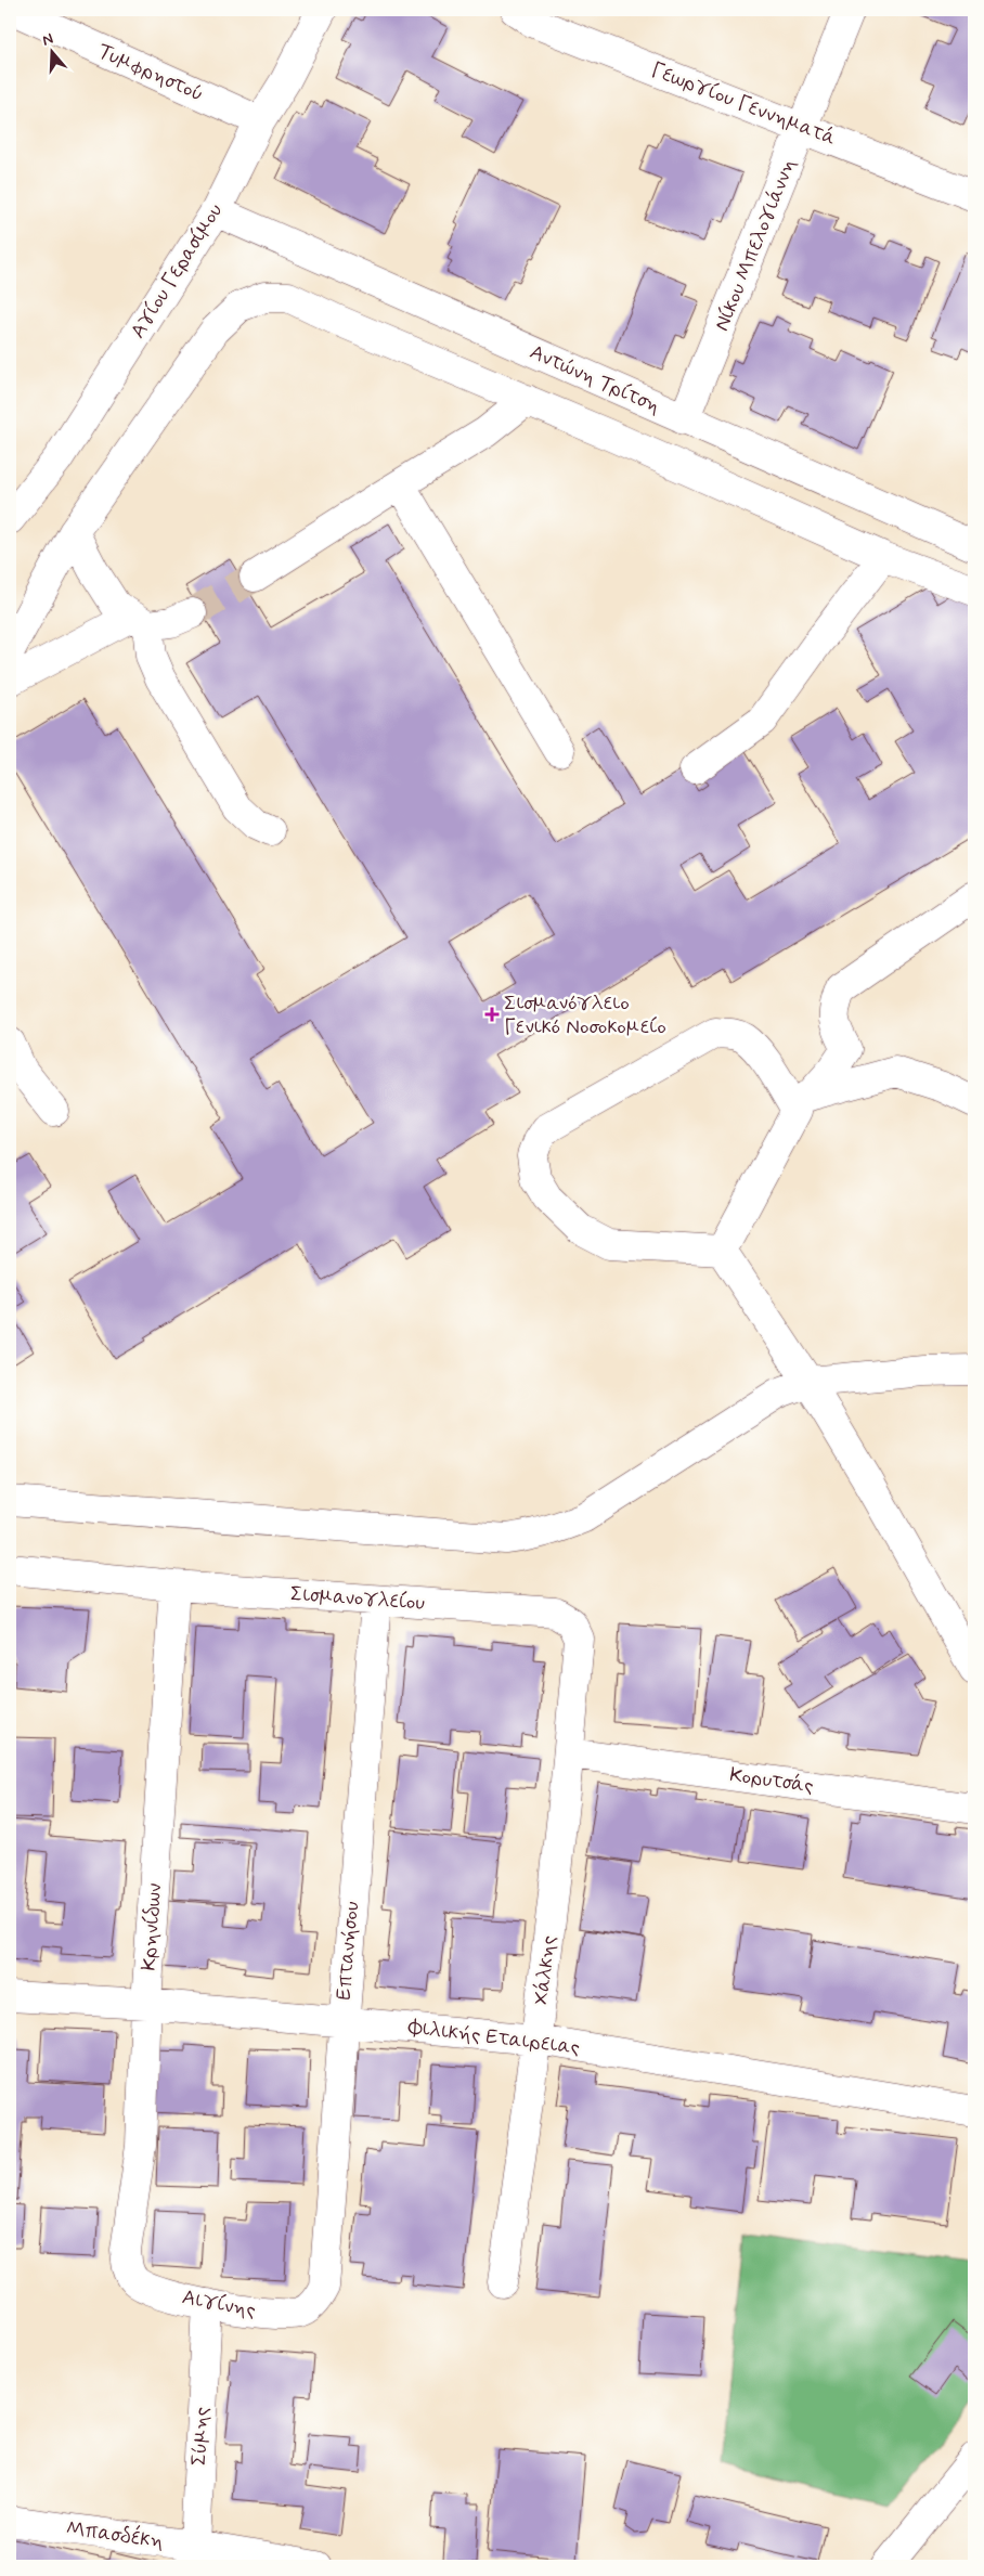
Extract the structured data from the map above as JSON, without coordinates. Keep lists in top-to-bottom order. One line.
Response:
{"streets":{"street":["Τυμφρηστού","Γεωργίου Γεννηματά","Νίκου Μπελογιάννη","Αγίου Γερασίμου","Αντώνη Τρίτση","Σισμανογλείου","Κορυτσάς","Κρηνίδων","Επτανήσου","Χάλκης","Φιλικής Εταιρειας","Αιγίνης","Σύμης","Μπασδέκη"]},"crossings":[["Τυμφρηστού","Αγίου Γερασίμου"],["Γεωργίου Γεννηματά","Νίκου Μπελογιάννη"],["Νίκου Μπελογιάννη","Αντώνη Τρίτση"],["Αγίου Γερασίμου","Αντώνη Τρίτση"],["Σισμανογλείου","Κορυτσάς"],["Σισμανογλείου","Κρηνίδων"],["Σισμανογλείου","Επτανήσου"],["Σισμανογλείου","Χάλκης"],["Κορυτσάς","Χάλκης"],["Κρηνίδων","Φιλικής Εταιρειας"],["Κρηνίδων","Αιγίνης"],["Επτανήσου","Φιλικής Εταιρειας"],["Επτανήσου","Αιγίνης"],["Χάλκης","Φιλικής Εταιρειας"],["Αιγίνης","Σύμης"],["Σύμης","Μπασδέκη"]],"places":{"health":["Σισμανόγλειο Γενικό Νοσοκομείο"]},"north":"top"}
